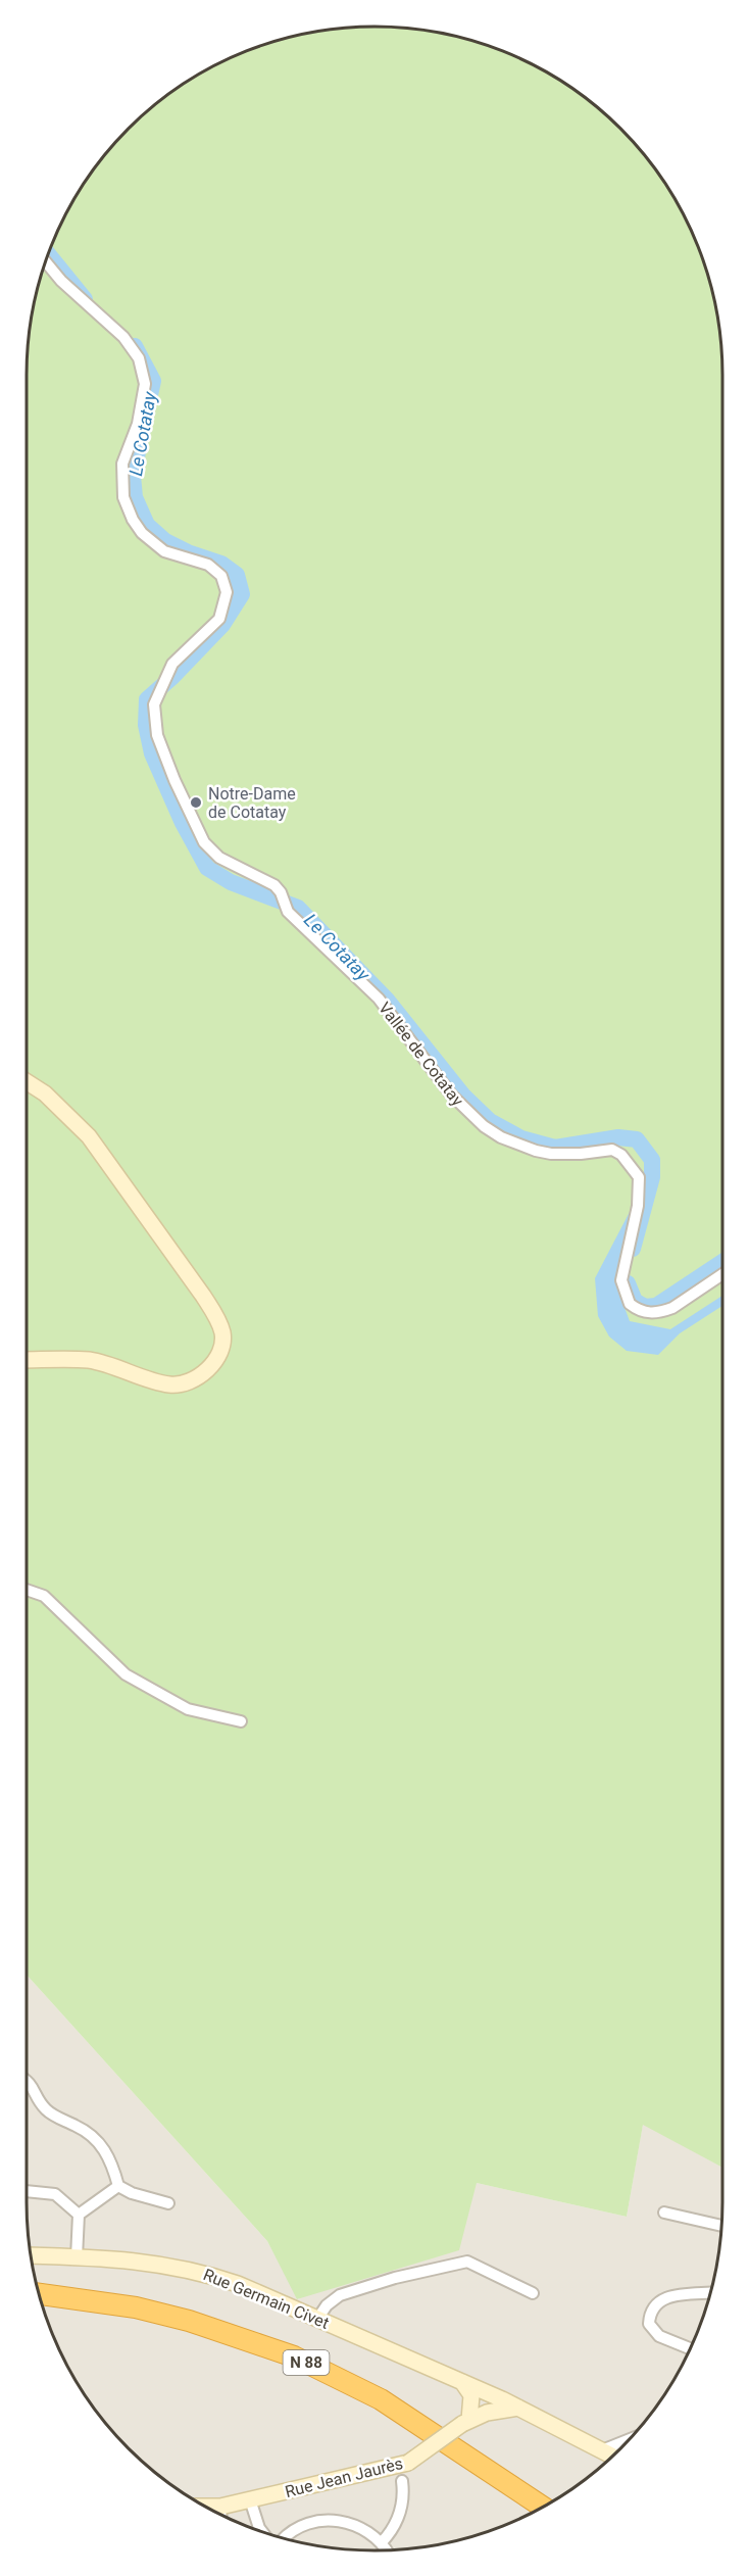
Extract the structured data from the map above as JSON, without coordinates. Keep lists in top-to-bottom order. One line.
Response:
{"streets":{"highway":["N 88"],"street":["Vallée de Cotatay","Rue Germain Civet","Rue Jean Jaurès"]},"crossings":[["Rue Germain Civet","Rue Jean Jaurès"]],"water":["Le Cotatay"],"places":["Notre-Dame de Cotatay"]}
